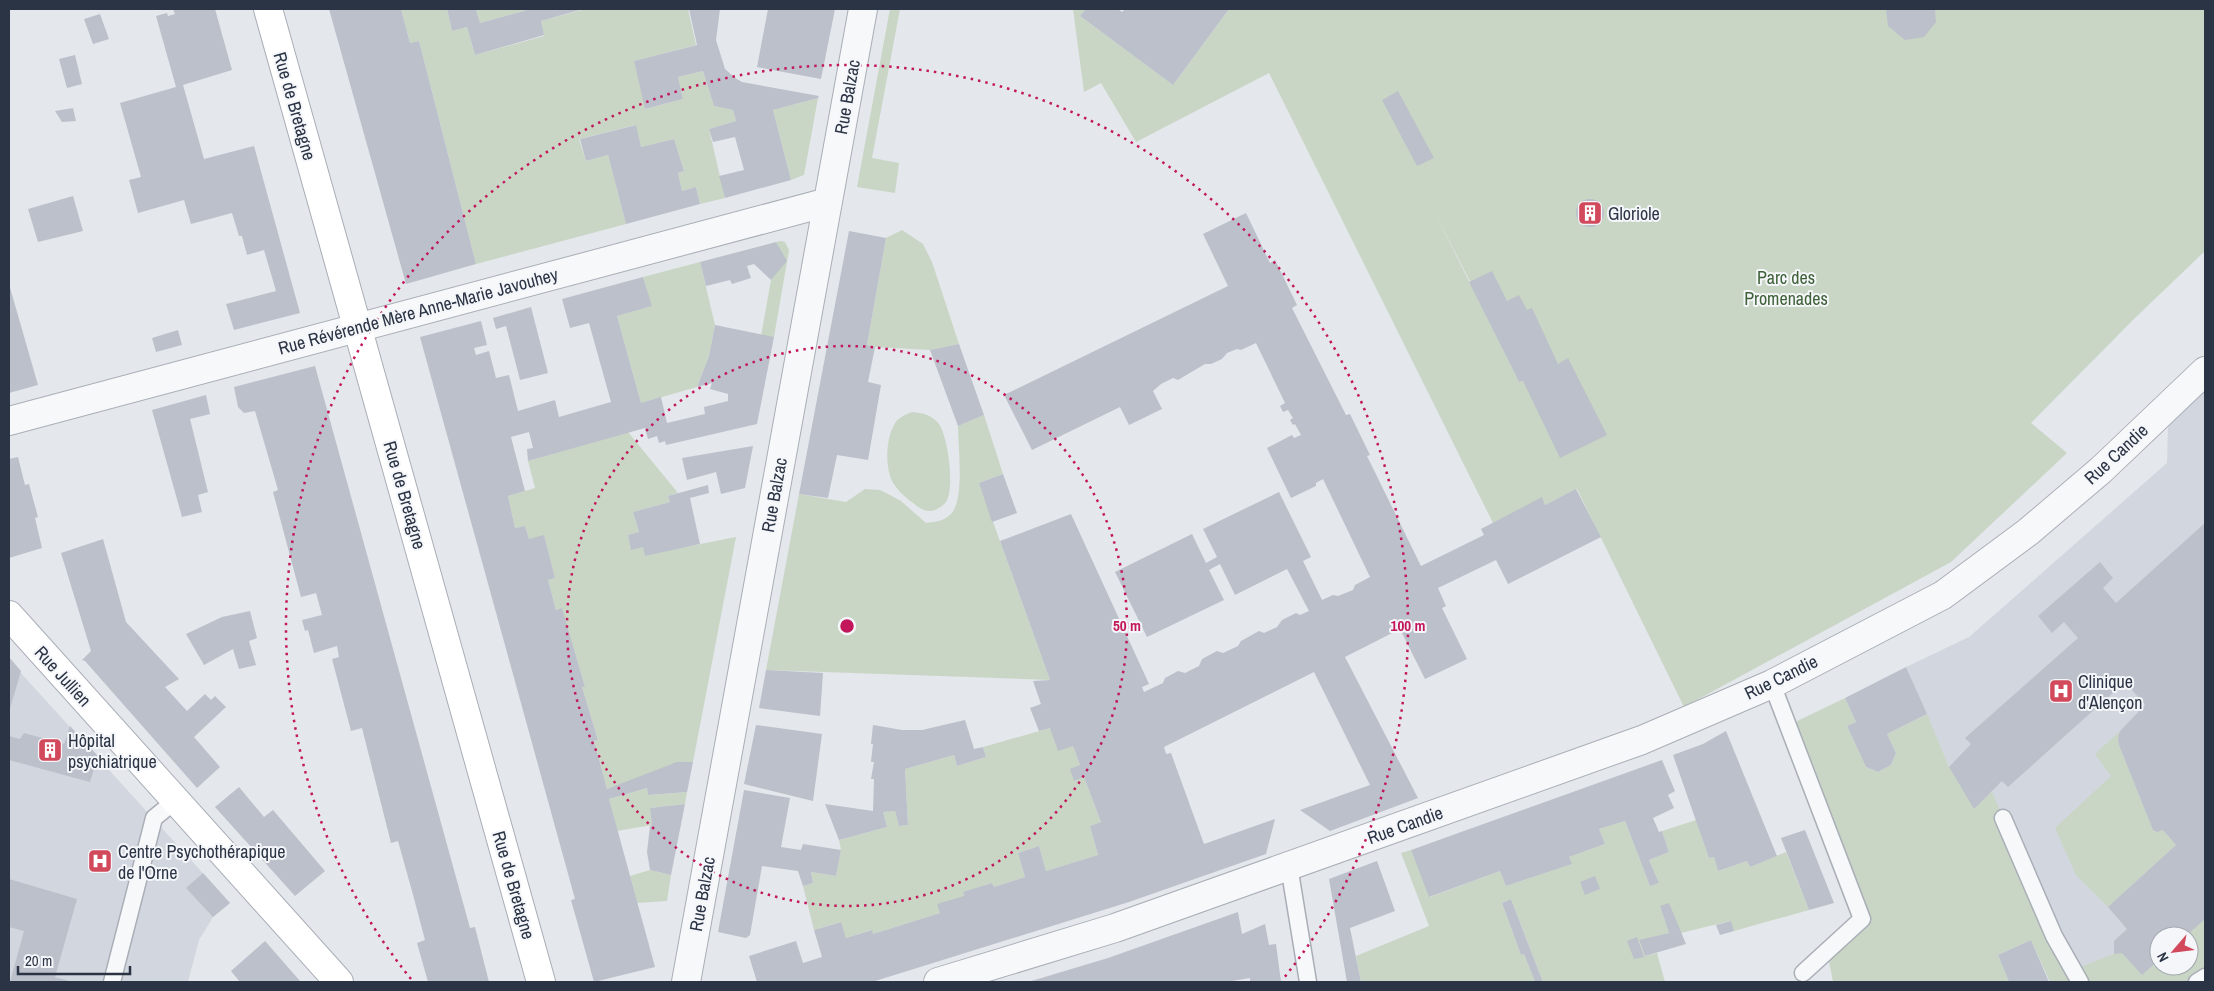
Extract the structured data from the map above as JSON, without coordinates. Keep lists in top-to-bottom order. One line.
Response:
{"streets":{"street":["Rue Balzac","Rue de Bretagne","Rue Révérende Mère Anne-Marie Javouhey","Rue Candie","Rue Jullien"]},"crossings":[["Rue Balzac","Rue Révérende Mère Anne-Marie Javouhey"],["Rue de Bretagne","Rue Révérende Mère Anne-Marie Javouhey"]],"parks":["Parc des Promenades"],"places":{"building":["Gloriole","Hôpital psychiatrique"],"hospital":["Clinique d'Alençon","Centre Psychothérapique de l'Orne"]},"scale_bar":"20 m","north":"bottom left","rings":["50 m","100 m"]}
